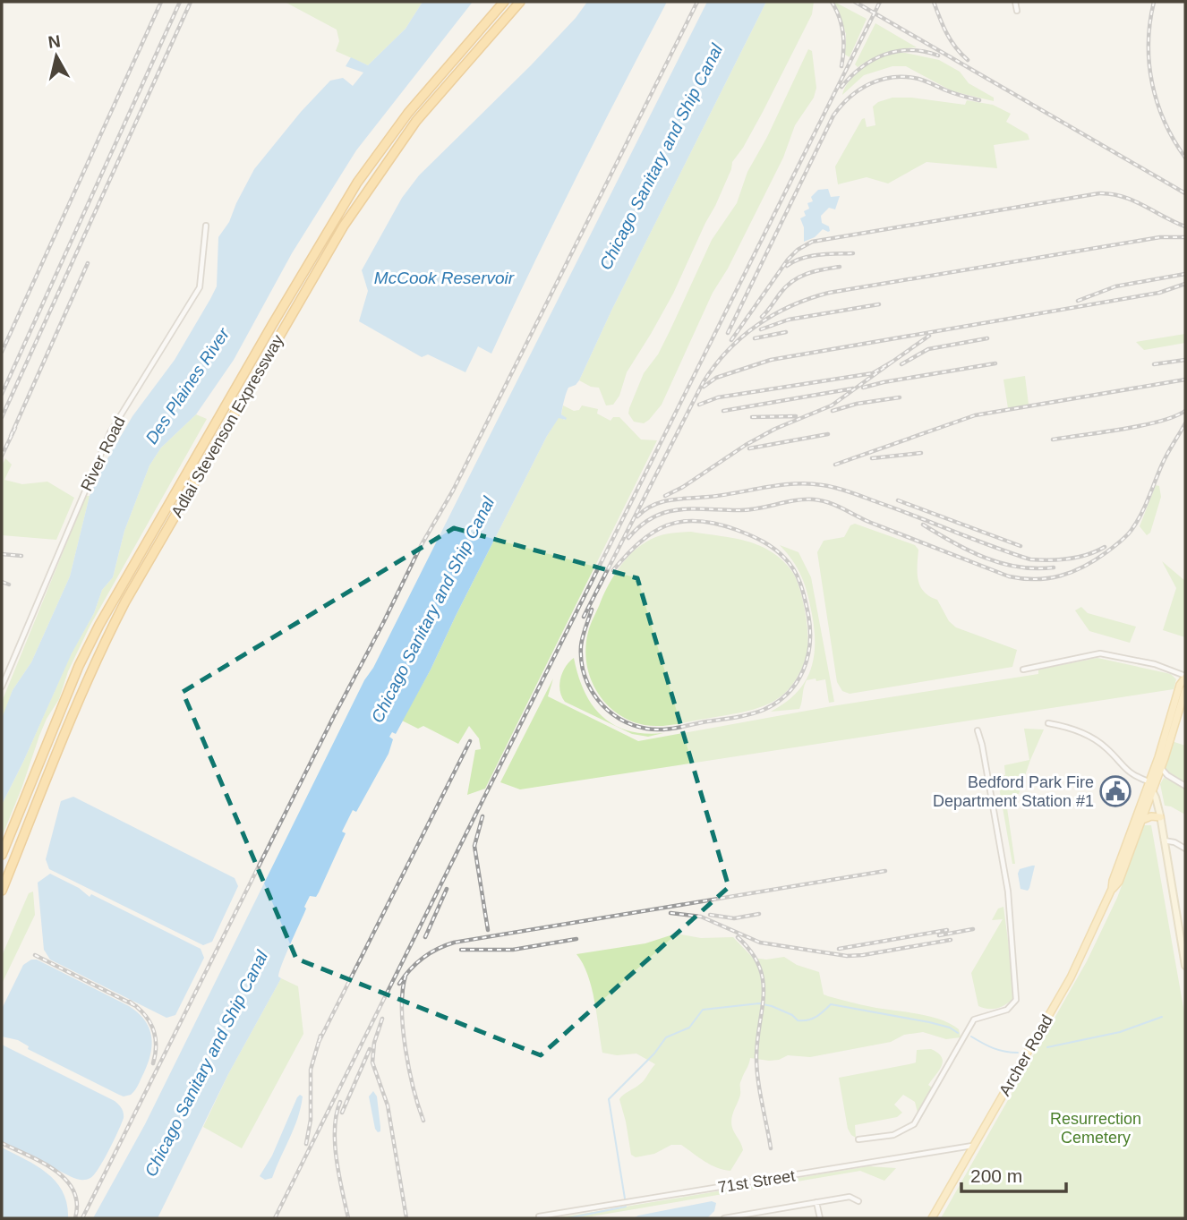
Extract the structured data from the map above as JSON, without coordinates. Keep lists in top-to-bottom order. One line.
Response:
{"streets":{"highway":["Adlai Stevenson Expressway"],"main road":["Archer Road"],"street":["River Road","71st Street"]},"crossings":[["Archer Road","71st Street"]],"water":["Chicago Sanitary and Ship Canal","McCook Reservoir","Des Plaines River"],"parks":["Resurrection Cemetery"],"places":{"public building":["Bedford Park Fire Department Station #1"]},"scale_bar":"200 m","north":"top"}
